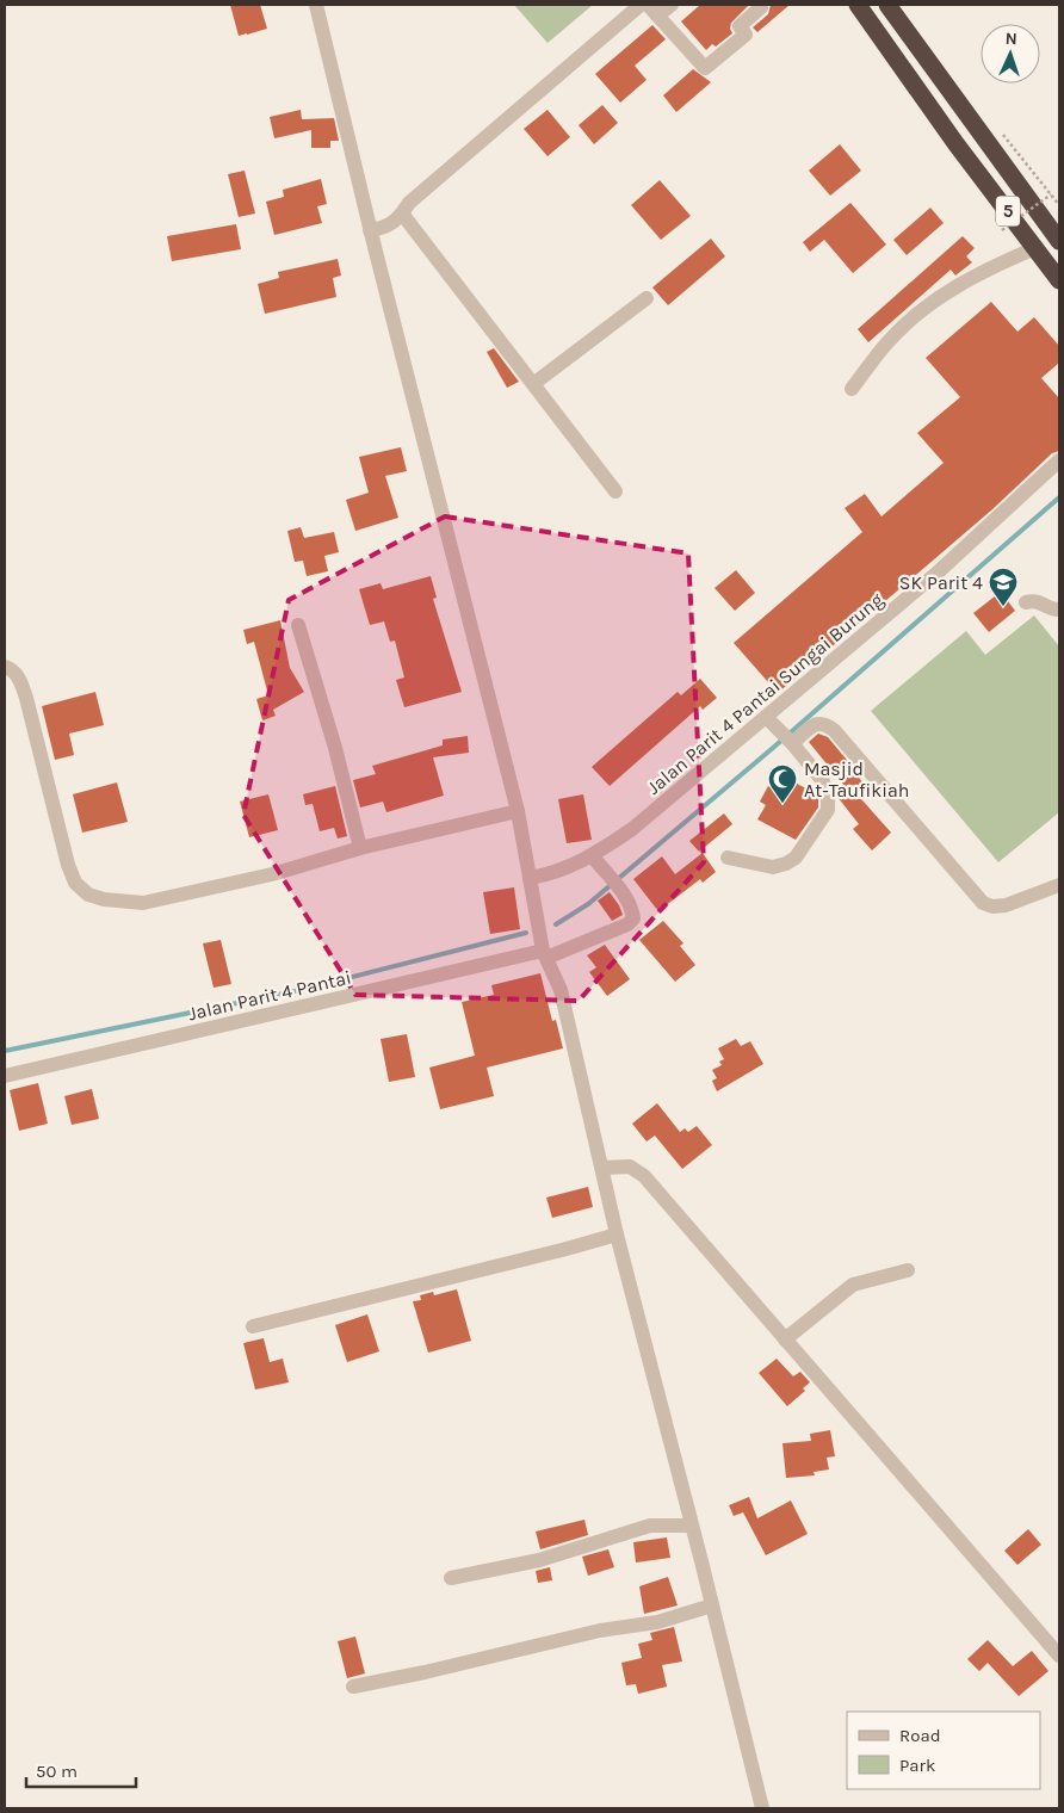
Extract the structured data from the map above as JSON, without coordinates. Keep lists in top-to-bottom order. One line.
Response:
{"streets":{"highway":["5"],"street":["Jalan Parit 4 Pantai Sungai Burung","Jalan Parit 4 Pantai"]},"crossings":[["Jalan Parit 4 Pantai Sungai Burung","Jalan Parit 4 Pantai"]],"places":{"school or university":["SK Parit 4"],"mosque":["Masjid At-Taufikiah"]},"legend":["Road","Park"],"scale_bar":"50 m","north":"top"}
